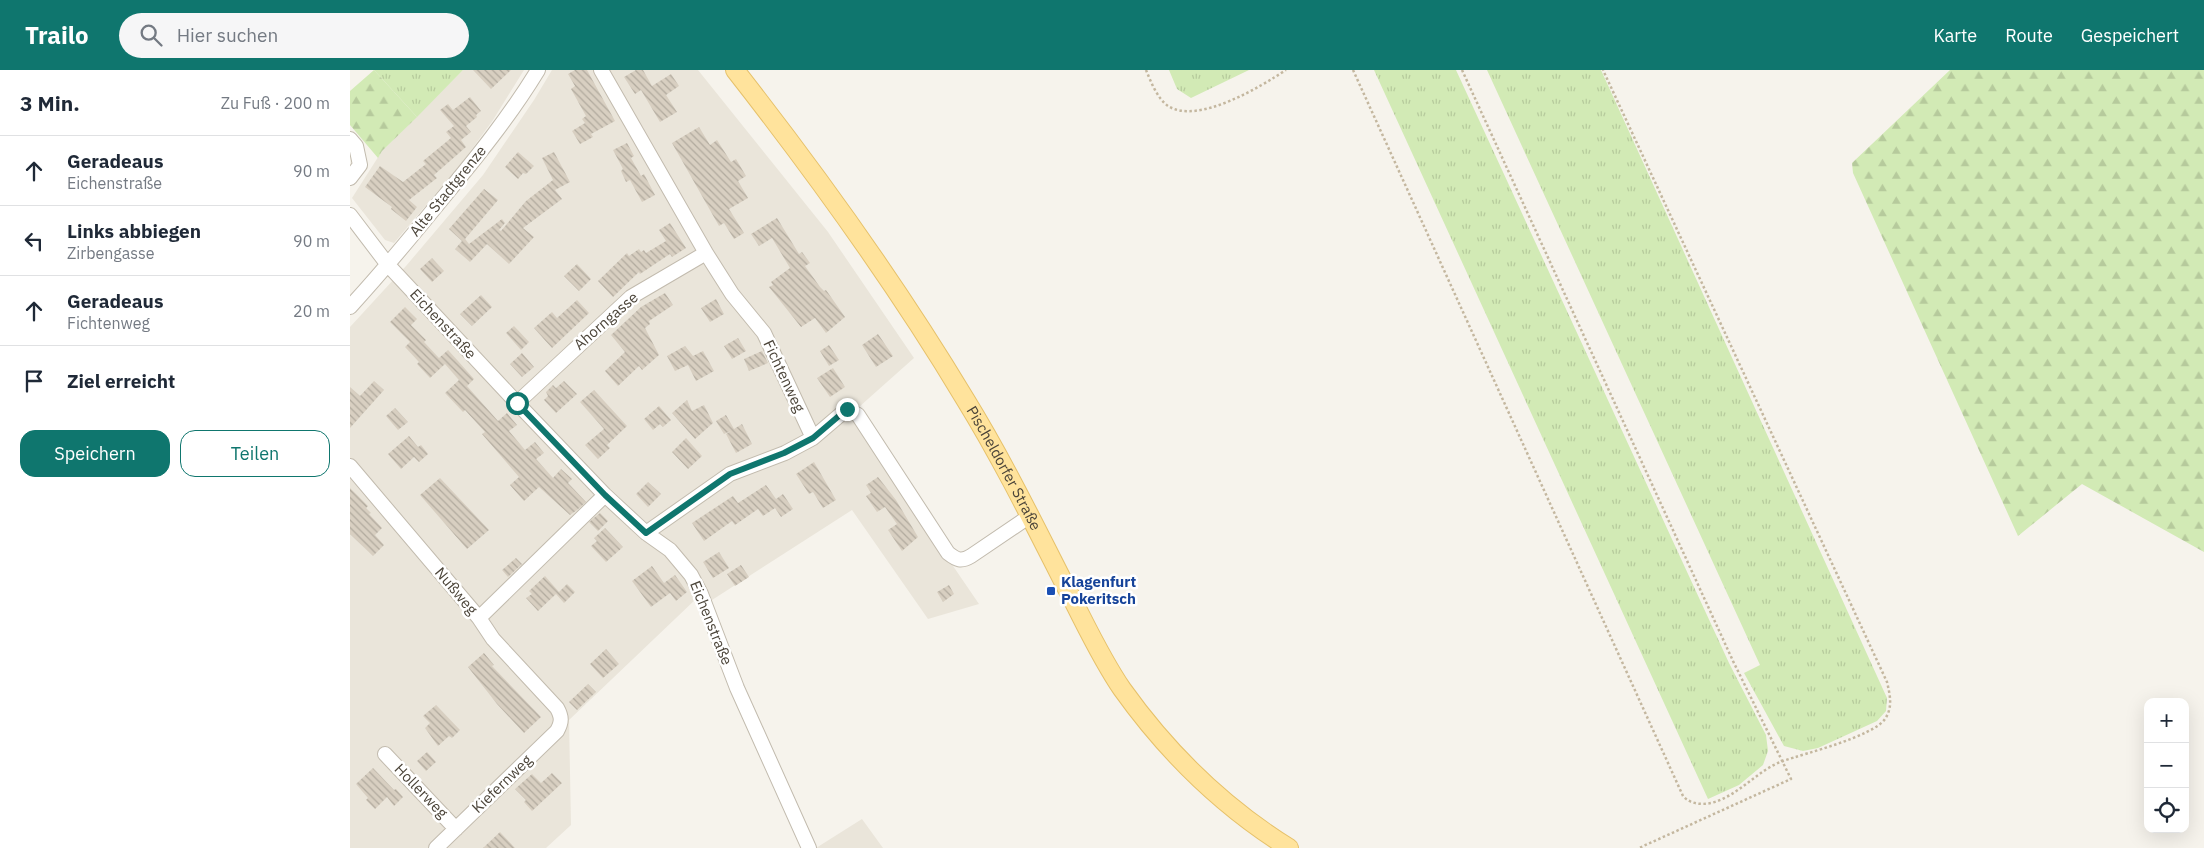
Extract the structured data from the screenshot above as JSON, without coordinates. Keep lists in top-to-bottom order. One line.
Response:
{"streets":{"main road":["Pischeldorfer Straße"],"street":["Alte Stadtgrenze","Ahorngasse","Eichenstraße","Fichtenweg","Nußweg","Kiefernweg","Hollerweg"]},"crossings":[["Alte Stadtgrenze","Eichenstraße"],["Ahorngasse","Eichenstraße"],["Ahorngasse","Fichtenweg"],["Nußweg","Kiefernweg"],["Kiefernweg","Hollerweg"]],"places":{"transit":["Klagenfurt Pokeritsch"]},"page":{"header":"Trailo","search":"Hier suchen","nav":["Karte","Route","Gespeichert"],"heading":["3 Min.","Zu Fuß · 200 m"],"list":[["Geradeaus","Eichenstraße","90 m"],["Links abbiegen","Zirbengasse","90 m"],["Geradeaus","Fichtenweg","20 m"],"Ziel erreicht"],"buttons":["Speichern","Teilen"],"map_buttons":["+","−"]}}
